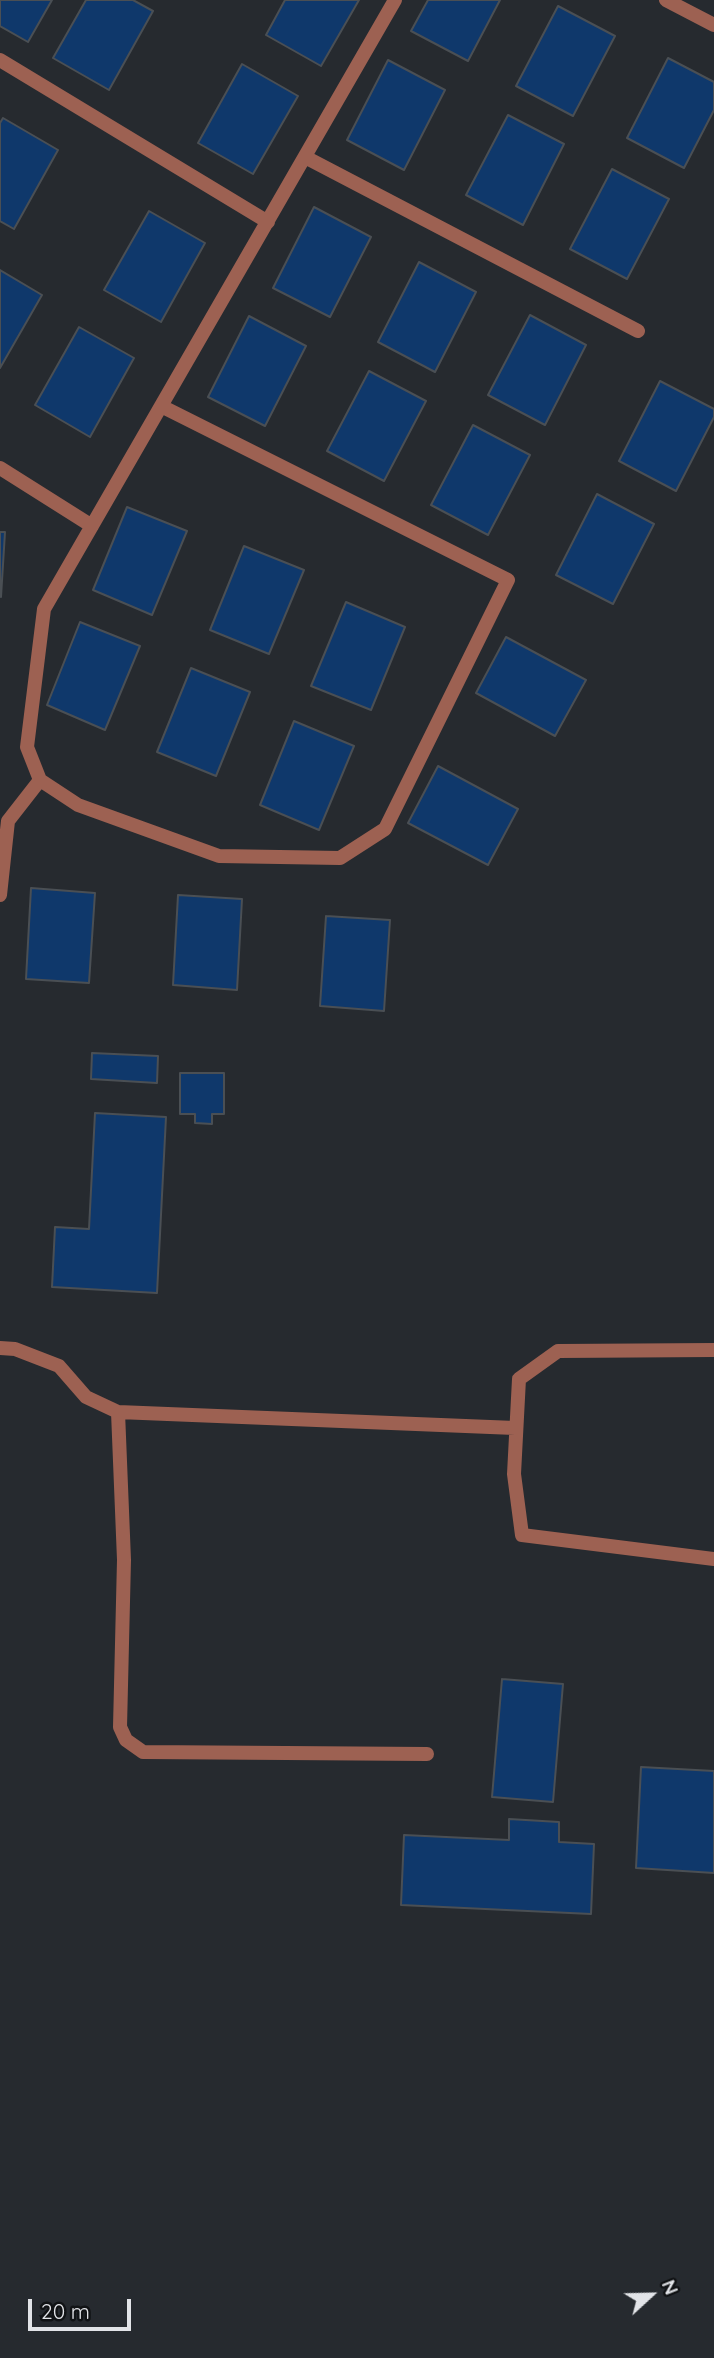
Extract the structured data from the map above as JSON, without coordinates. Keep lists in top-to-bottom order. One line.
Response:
{"scale_bar":"20 m","north":"right"}
